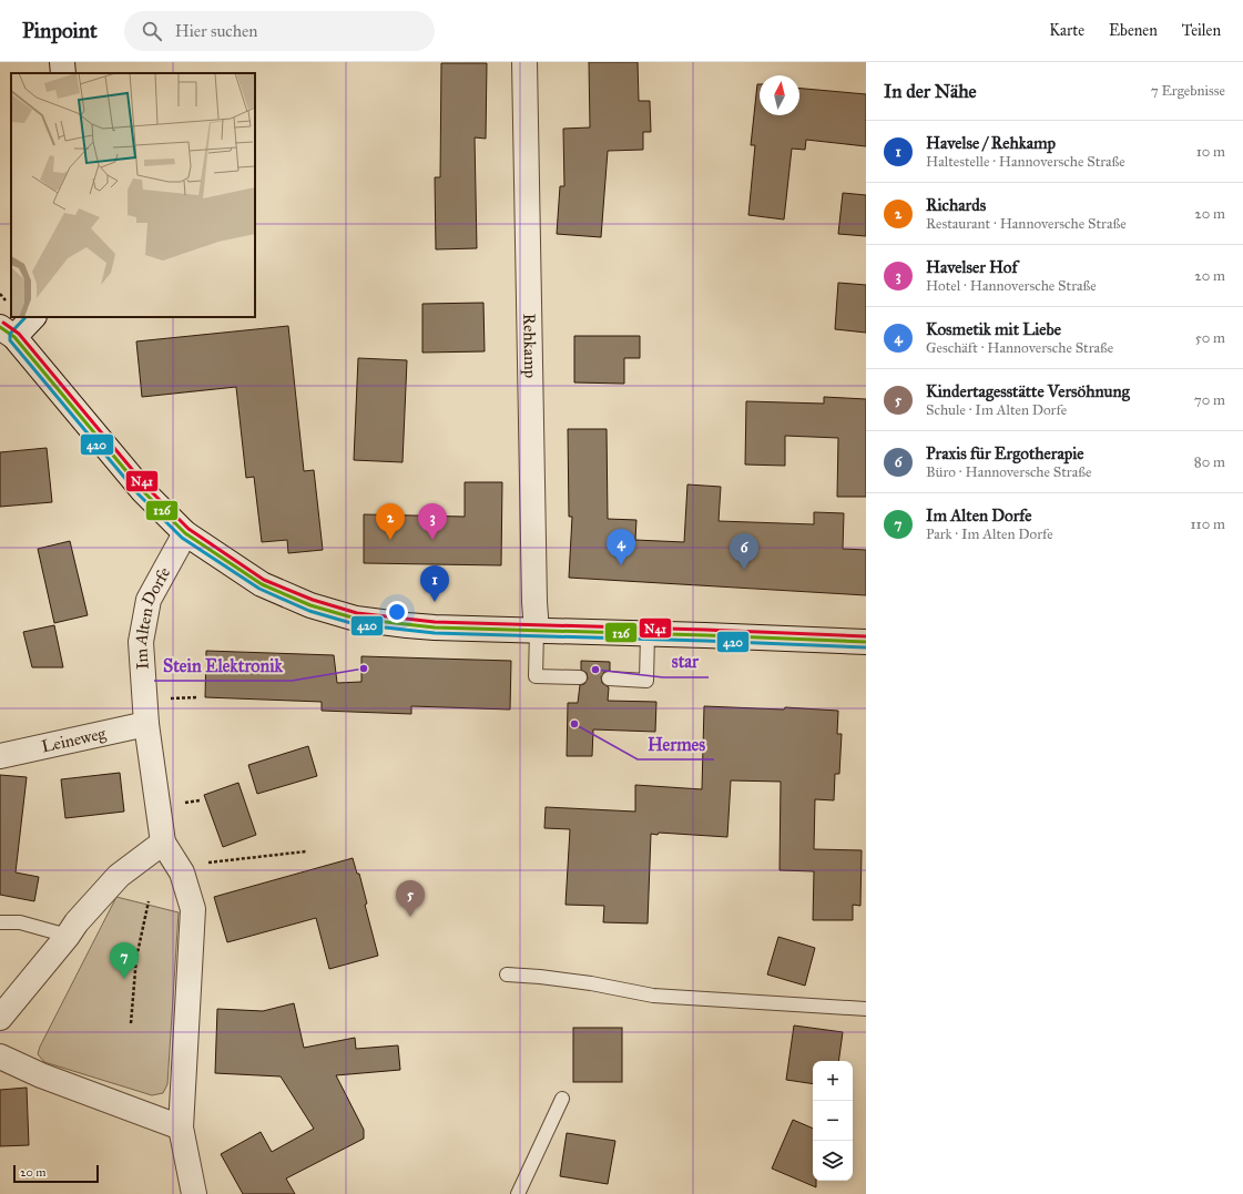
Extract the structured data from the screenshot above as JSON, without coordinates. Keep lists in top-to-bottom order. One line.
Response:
{"streets":{"street":["Rehkamp","Im Alten Dorfe","Leineweg"]},"crossings":[["Im Alten Dorfe","Leineweg"]],"places":["Stein Elektronik","star","Hermes"],"lines":["transit line 420","transit line N41","transit line 126"],"scale_bar":"20 m","north":"top","page":{"header":"Pinpoint","search":"Hier suchen","nav":["Karte","Ebenen","Teilen"],"heading":["In der Nähe","7 Ergebnisse"],"list":[{"mark":"1","name":"Havelse / Rehkamp","note":"Haltestelle · Hannoversche Straße","value":"10 m"},{"mark":"2","name":"Richards","note":"Restaurant · Hannoversche Straße","value":"20 m"},{"mark":"3","name":"Havelser Hof","note":"Hotel · Hannoversche Straße","value":"20 m"},{"mark":"4","name":"Kosmetik mit Liebe","note":"Geschäft · Hannoversche Straße","value":"50 m"},{"mark":"5","name":"Kindertagesstätte Versöhnung","note":"Schule · Im Alten Dorfe","value":"70 m"},{"mark":"6","name":"Praxis für Ergotherapie","note":"Büro · Hannoversche Straße","value":"80 m"},{"mark":"7","name":"Im Alten Dorfe","note":"Park · Im Alten Dorfe","value":"110 m"}],"pins":["2","3","4","6","1","5","7"],"map_buttons":["+","−"],"scale":"20 m"}}
